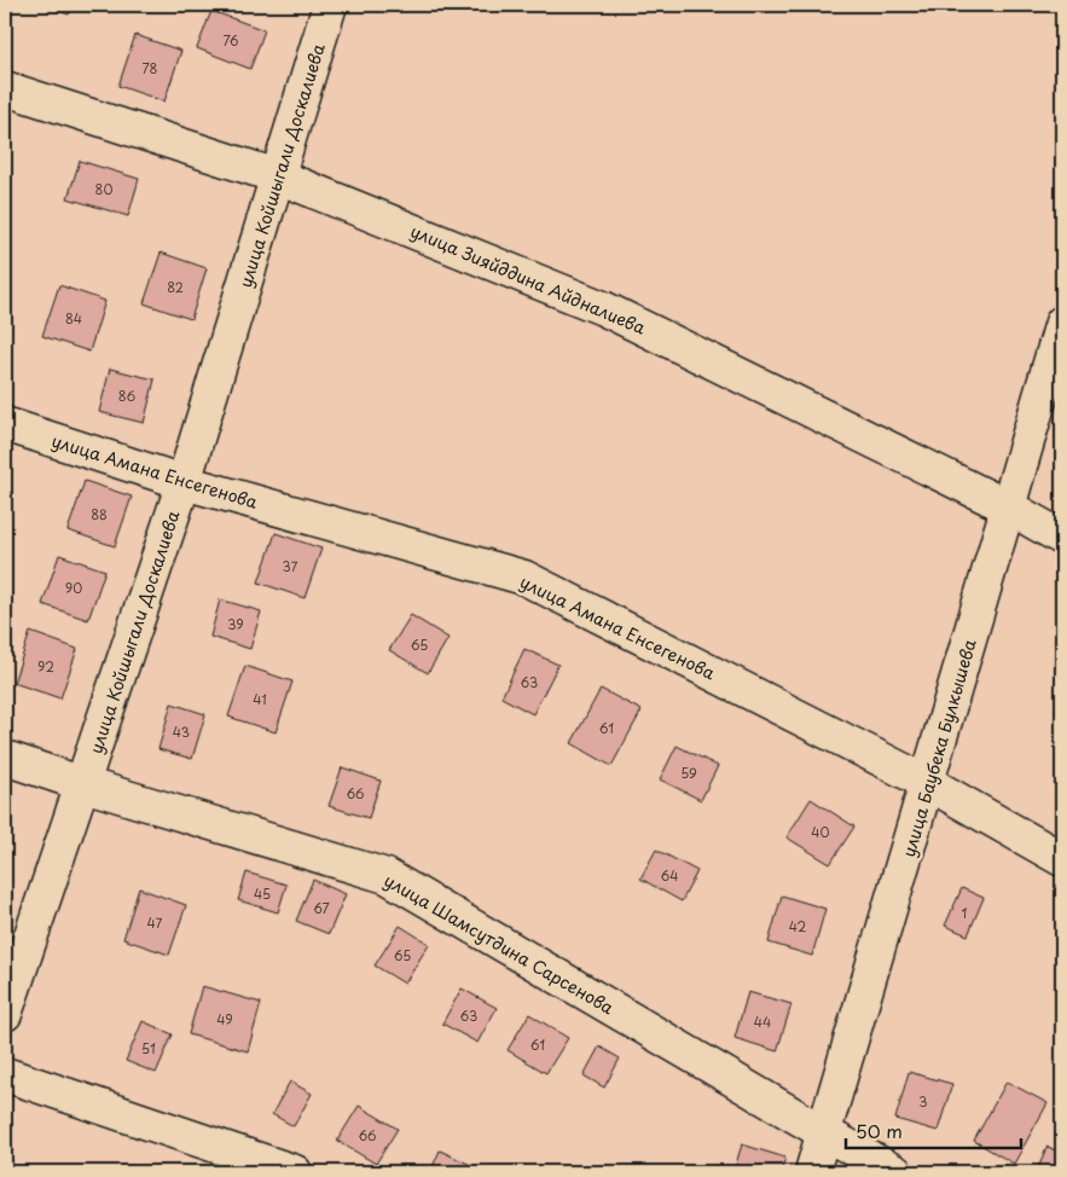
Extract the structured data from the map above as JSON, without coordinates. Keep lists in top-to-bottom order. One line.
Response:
{"streets":{"street":["улица Койшыгали Доскалиева","улица Зияйддина Айдналиева","улица Амана Енсегенова","улица Баубека Булкышева","улица Шамсутдина Сарсенова"]},"crossings":[["улица Койшыгали Доскалиева","улица Зияйддина Айдналиева"],["улица Койшыгали Доскалиева","улица Амана Енсегенова"],["улица Койшыгали Доскалиева","улица Шамсутдина Сарсенова"],["улица Зияйддина Айдналиева","улица Баубека Булкышева"],["улица Амана Енсегенова","улица Баубека Булкышева"],["улица Баубека Булкышева","улица Шамсутдина Сарсенова"]],"house_numbers":["76","78","80","82","84","86","88","37","90","39","65","92","63","41","61","43","59","66","40","64","45","67","1","47","42","65","63","49","44","61","51","3","66"],"scale_bar":"50 m"}
